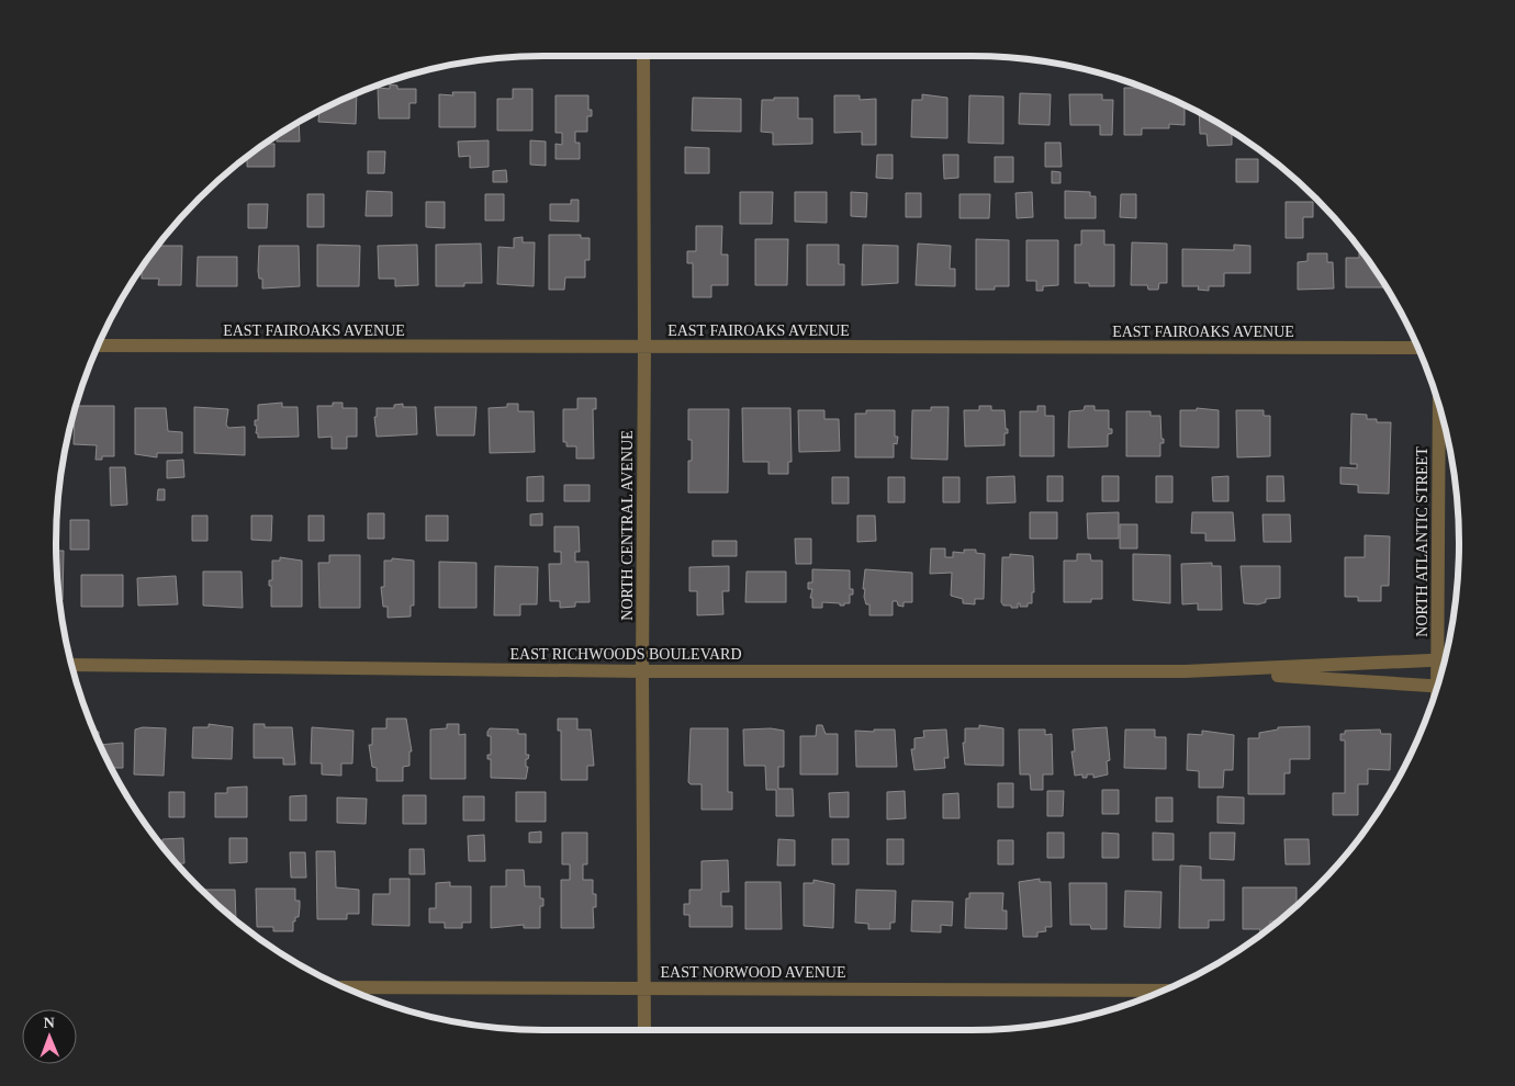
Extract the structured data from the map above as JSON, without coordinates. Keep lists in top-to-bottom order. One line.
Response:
{"streets":{"street":["EAST FAIROAKS AVENUE","NORTH CENTRAL AVENUE","NORTH ATLANTIC STREET","EAST RICHWOODS BOULEVARD","EAST NORWOOD AVENUE"]},"crossings":[["EAST FAIROAKS AVENUE","NORTH CENTRAL AVENUE"],["NORTH CENTRAL AVENUE","EAST RICHWOODS BOULEVARD"],["NORTH CENTRAL AVENUE","EAST NORWOOD AVENUE"],["NORTH ATLANTIC STREET","EAST RICHWOODS BOULEVARD"]],"north":"top"}
